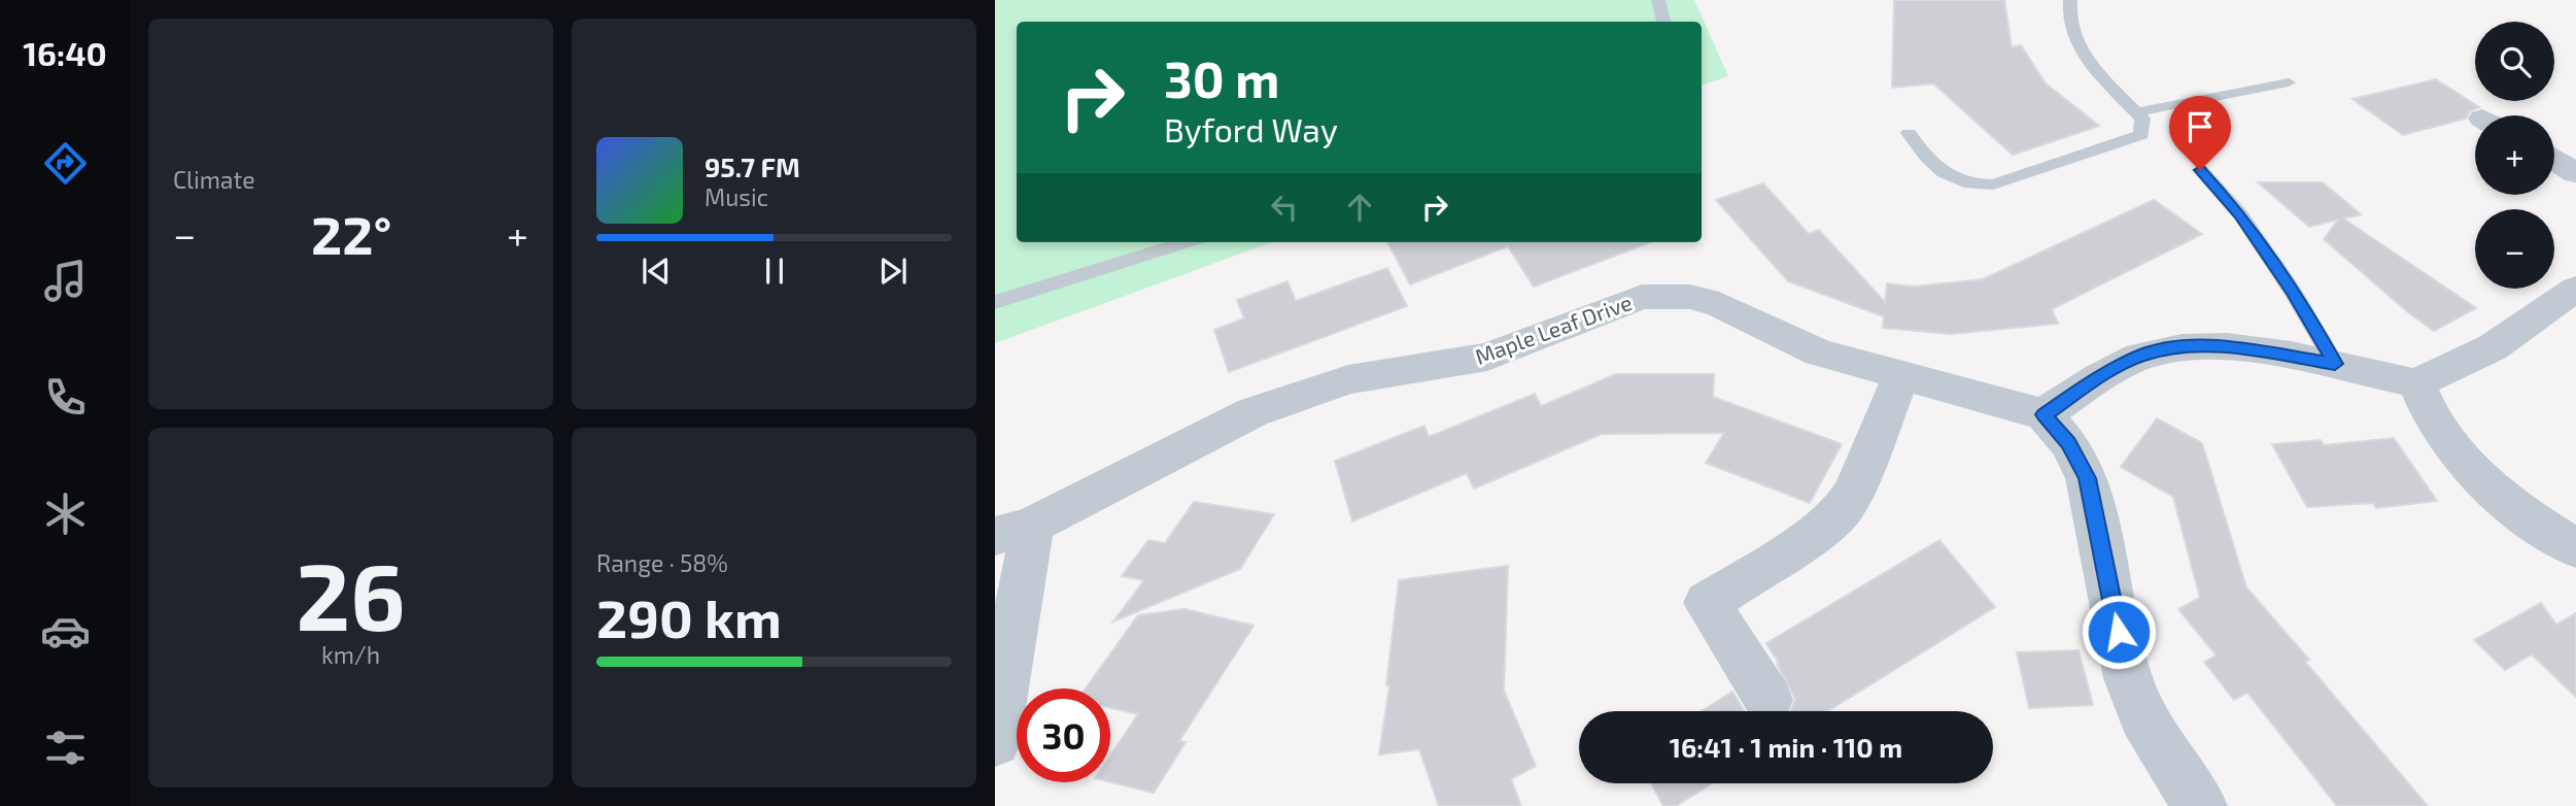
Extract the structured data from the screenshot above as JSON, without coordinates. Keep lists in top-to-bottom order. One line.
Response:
{"streets":{"street":["Maple Leaf Drive"]},"page":{"tabs":"16:40","tile":["Climate",["26","km/h"],["Range · 58%","290 km"]],"map_buttons":["+","−"],"turn":["30 m","Byford Way"],"song":["95.7 FM","Music"],"heat":["−","22°","+"],"limit":"30","trip":"16:41 · 1 min · 110 m"}}
